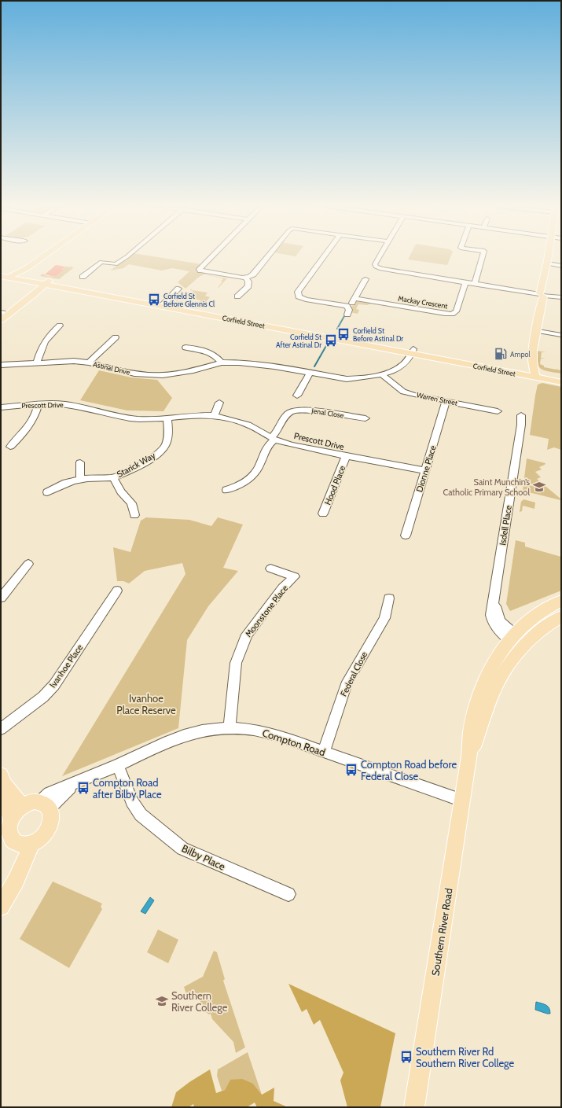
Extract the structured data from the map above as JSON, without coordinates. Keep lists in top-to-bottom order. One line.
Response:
{"streets":{"main road":["Corfield Street","Southern River Road"],"street":["Mackay Crescent","Astinal Drive","Warren Street","Prescott Drive","Jenal Close","Starick Way","Dionne Place","Hood Place","Isdell Place","Moonstone Place","Ivanhoe Place","Federal Close","Compton Road","Bilby Place"]},"crossings":[["Corfield Street","Astinal Drive"],["Astinal Drive","Warren Street"],["Warren Street","Dionne Place"],["Prescott Drive","Jenal Close"],["Prescott Drive","Starick Way"],["Prescott Drive","Dionne Place"],["Prescott Drive","Hood Place"],["Isdell Place","Southern River Road"],["Moonstone Place","Compton Road"],["Federal Close","Compton Road"],["Compton Road","Bilby Place"],["Compton Road","Southern River Road"]],"parks":["Ivanhoe Place Reserve"],"places":{"bus stop":["Corfield St Before Glennis Cl","Corfield St Before Astinal Dr","Corfield St After Astinal Dr","Compton Road before Federal Close","Compton Road after Bilby Place","Southern River Rd Southern River College"],"fuel station":["Ampol"],"school or university":["Saint Munchin’s Catholic Primary School","Southern River College"]}}
